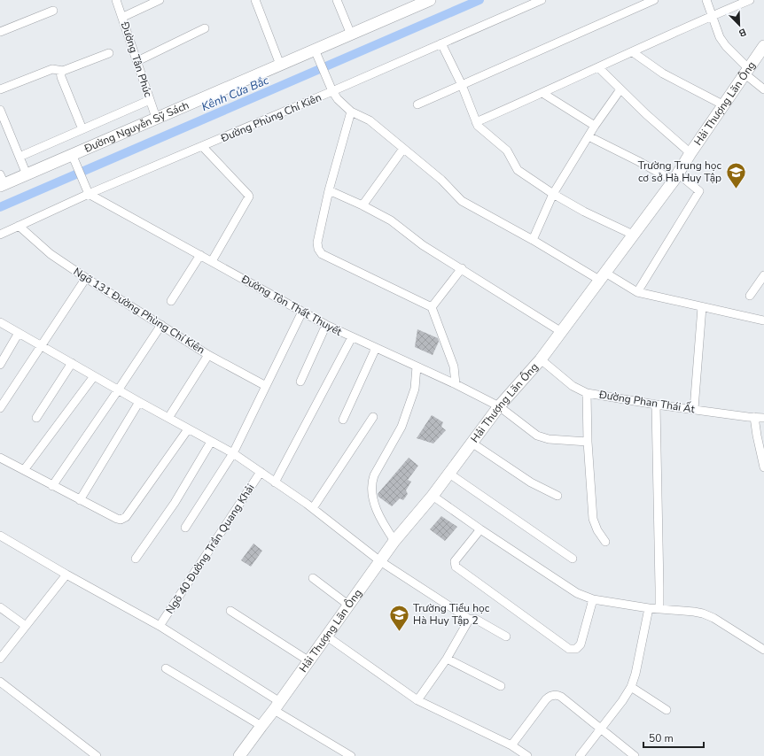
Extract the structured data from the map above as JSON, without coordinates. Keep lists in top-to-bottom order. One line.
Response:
{"streets":{"street":["Đường Tân Phúc","Hải Thượng Lãn Ông","Đường Phùng Chí Kiên","Đường Nguyễn Sỹ Sách","Đường Tôn Thất Thuyết","Ngõ 131 Đường Phùng Chí Kiên","Đường Phan Thái Ất","Ngõ 40 Đường Trần Quang Khải"]},"crossings":[["Đường Tân Phúc","Đường Nguyễn Sỹ Sách"],["Hải Thượng Lãn Ông","Đường Tôn Thất Thuyết"],["Hải Thượng Lãn Ông","Đường Phan Thái Ất"],["Đường Phùng Chí Kiên","Đường Tôn Thất Thuyết"],["Đường Phùng Chí Kiên","Ngõ 131 Đường Phùng Chí Kiên"]],"water":["Kênh Cửa Bắc"],"places":{"school or university":["Trường Trung học cơ sở Hà Huy Tập","Trường Tiểu học Hà Huy Tập 2"]},"scale_bar":"50 m","north":"bottom right"}
